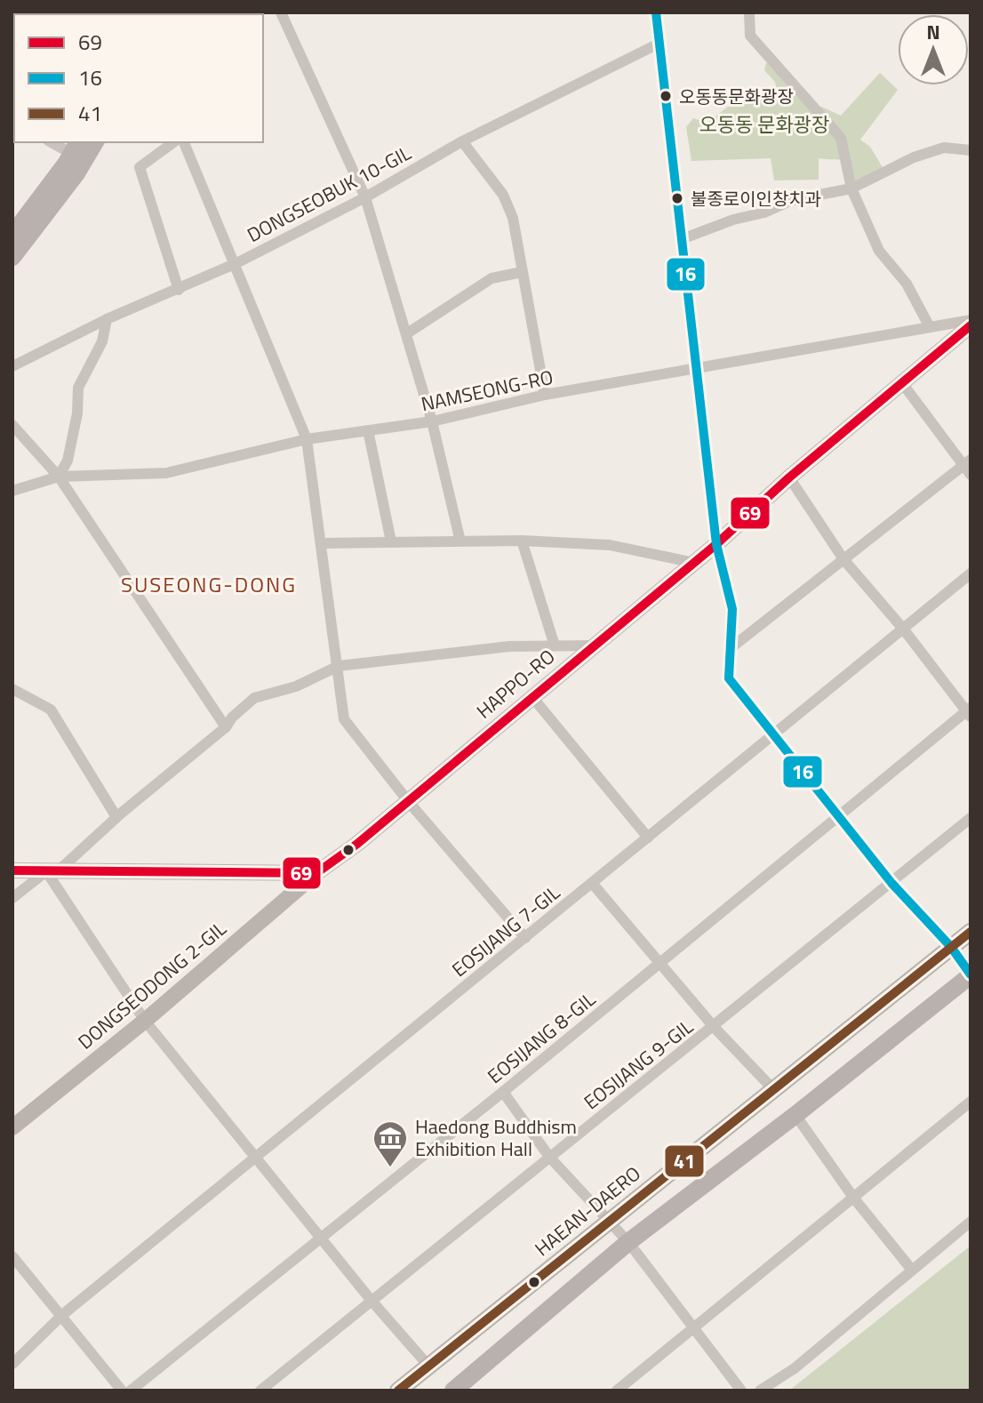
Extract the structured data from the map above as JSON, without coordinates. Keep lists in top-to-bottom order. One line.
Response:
{"streets":{"main road":["HAPPO-RO","DONGSEODONG 2-GIL","HAEAN-DAERO"],"street":["DONGSEOBUK 10-GIL","NAMSEONG-RO","EOSIJANG 7-GIL","EOSIJANG 8-GIL","EOSIJANG 9-GIL"]},"crossings":[["HAPPO-RO","DONGSEODONG 2-GIL"]],"districts":["SUSEONG-DONG"],"parks":["오동동 문화광장"],"places":{"other":["오동동문화광장","불종로이인창치과"],"museum":["Haedong Buddhism Exhibition Hall"]},"lines":["transit line 16","transit line 69","transit line 41"],"legend":["69","16","41"],"north":"top"}
